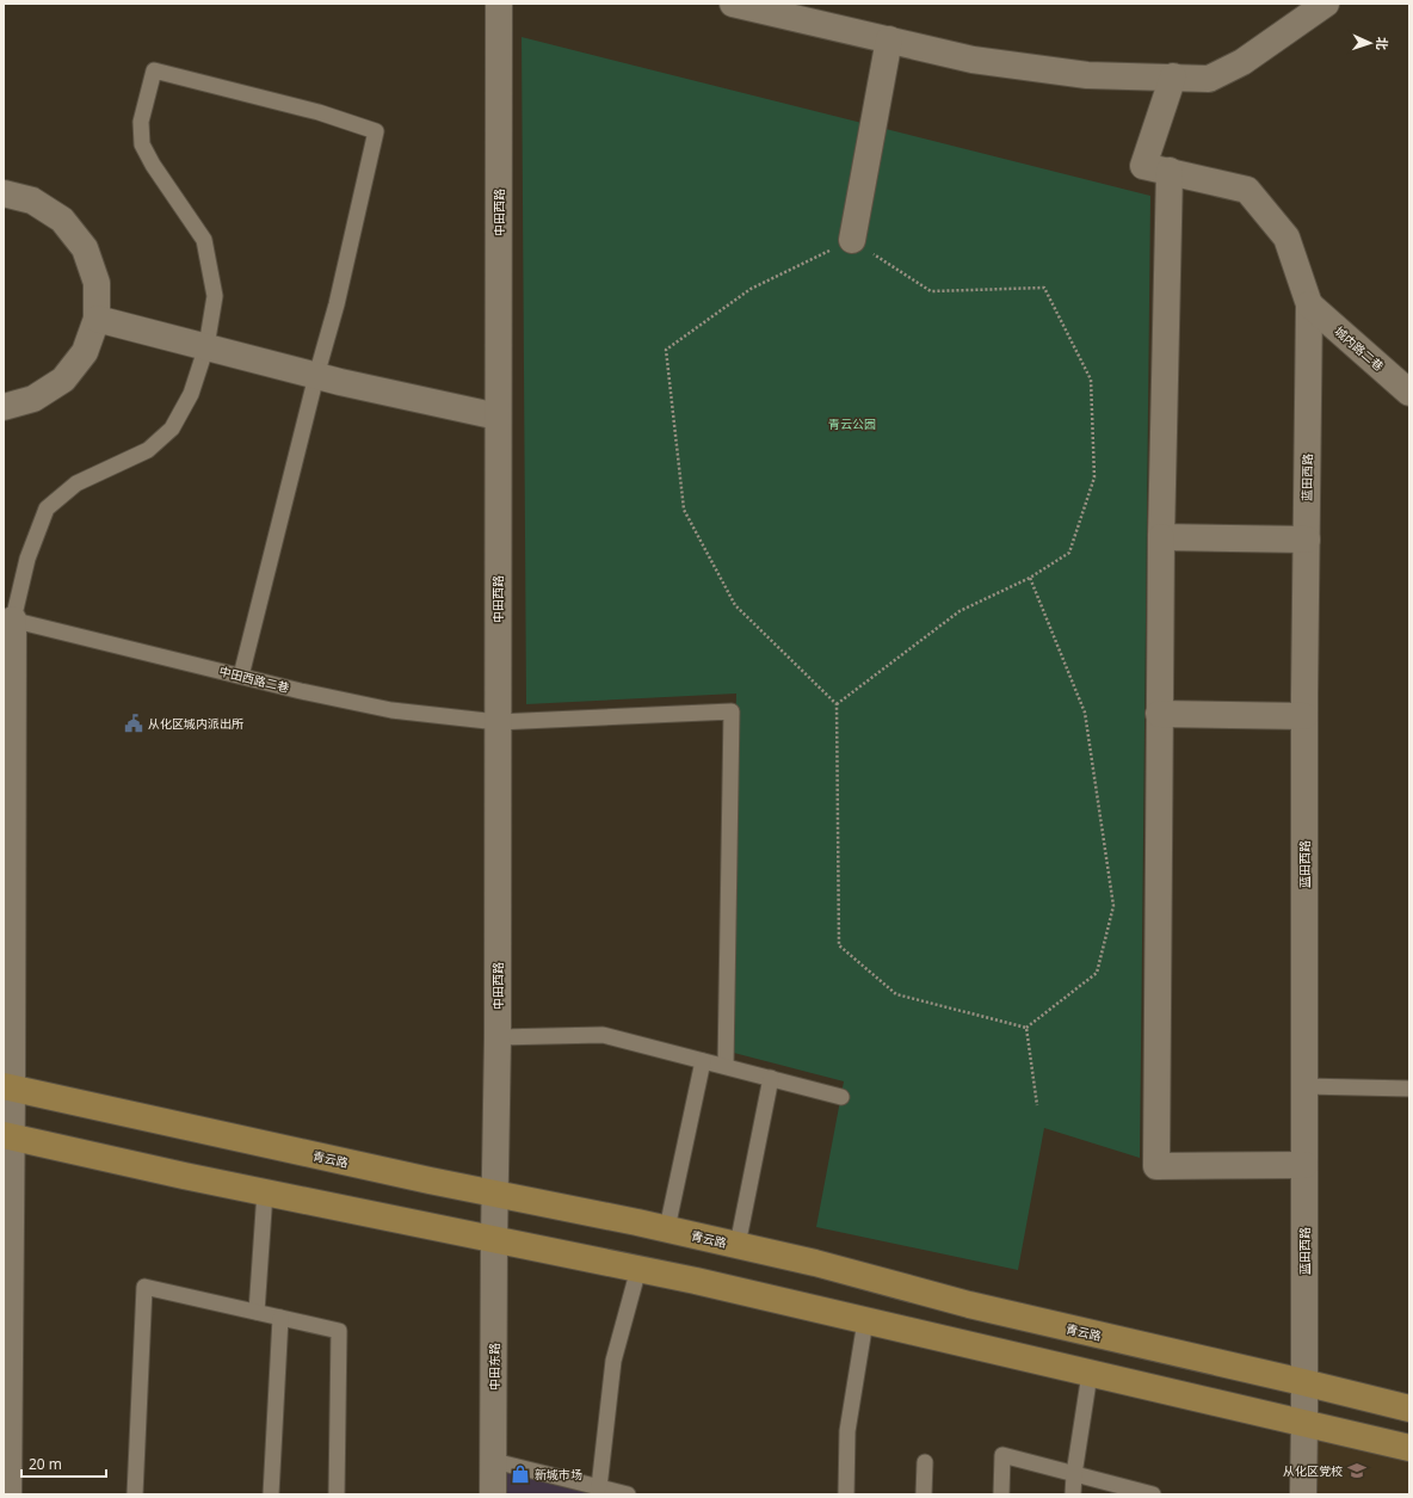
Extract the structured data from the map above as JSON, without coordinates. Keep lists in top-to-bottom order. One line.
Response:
{"streets":{"main road":["青云路"],"street":["中田西路","城内路二巷","蓝田西路","中田东路"],"lane":["中田西路二巷"]},"crossings":[["中田西路","中田西路二巷"],["中田西路","青云路"],["中田西路","中田东路"],["城内路二巷","蓝田西路"],["蓝田西路","青云路"],["青云路","中田东路"]],"parks":["青云公园"],"places":{"public building":["从化区城内派出所"],"school or university":["从化区党校"],"shop":["新城市场"]},"scale_bar":"20 m","north":"right"}
